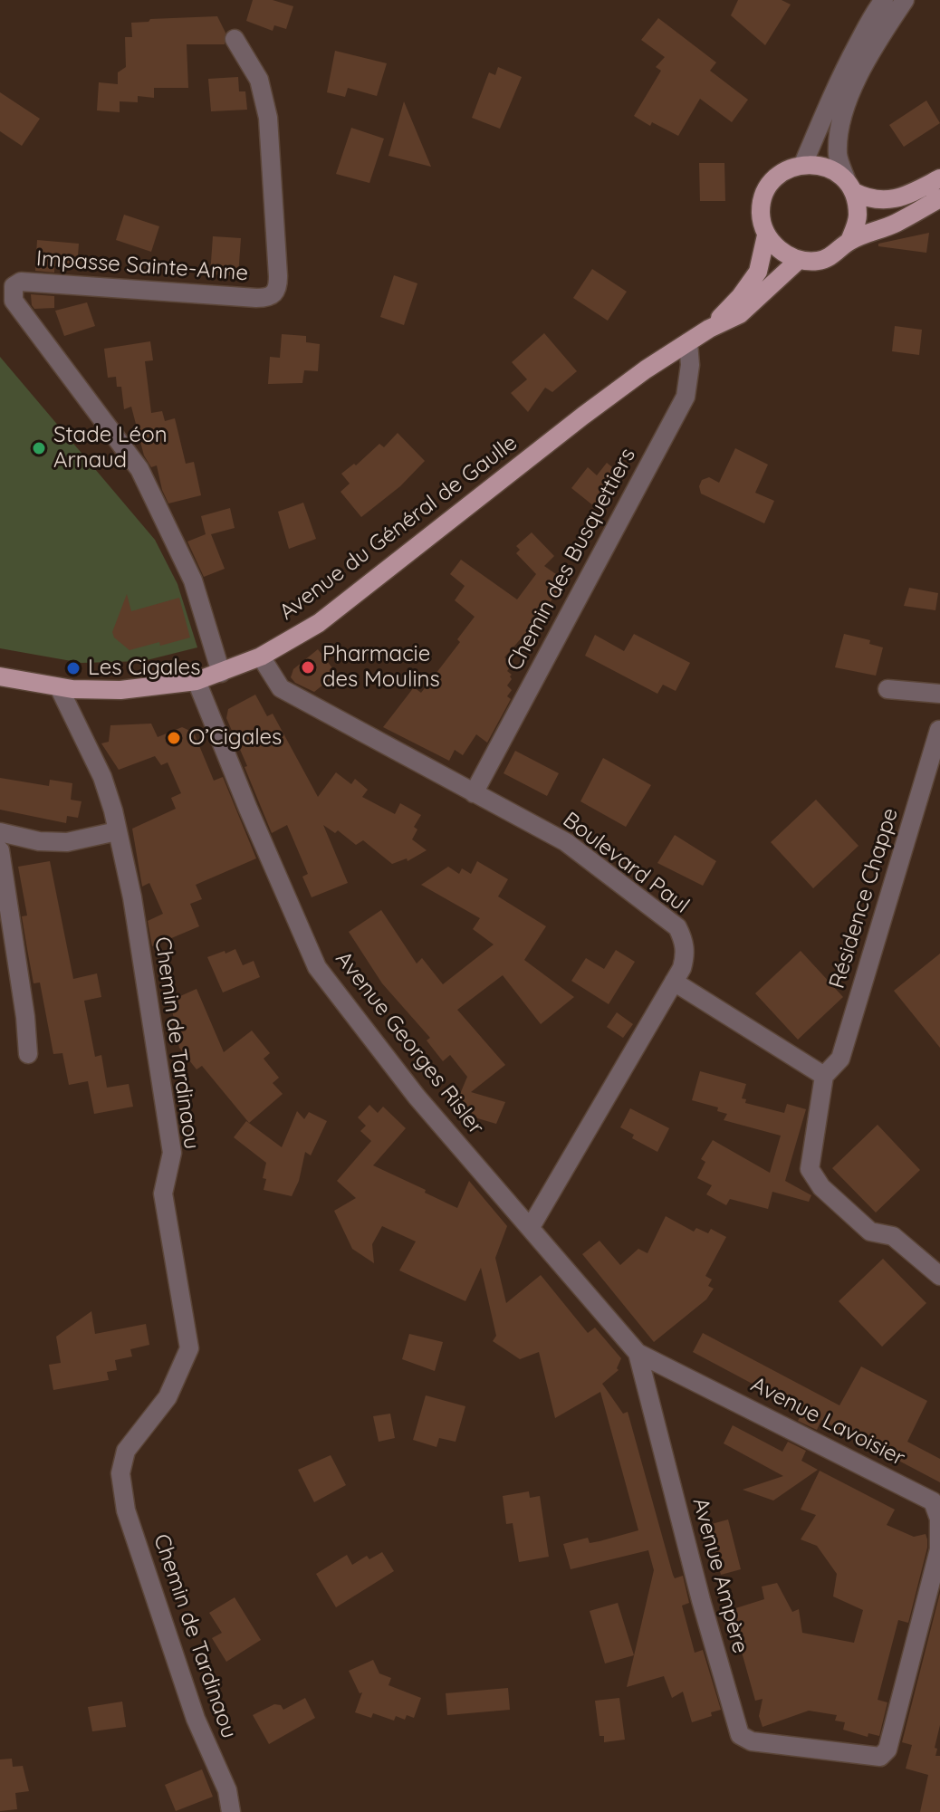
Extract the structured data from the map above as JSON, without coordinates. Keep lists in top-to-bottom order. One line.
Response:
{"streets":{"main road":["Avenue du Général de Gaulle"],"street":["Impasse Sainte-Anne","Chemin des Busquettiers","Boulevard Paul","Résidence Chappe","Chemin de Tardinaou","Avenue Georges Risler","Avenue Lavoisier","Avenue Ampère"]},"crossings":[["Impasse Sainte-Anne","Avenue du Général de Gaulle"],["Avenue du Général de Gaulle","Chemin des Busquettiers"],["Avenue du Général de Gaulle","Boulevard Paul"],["Avenue du Général de Gaulle","Chemin de Tardinaou"],["Avenue du Général de Gaulle","Avenue Georges Risler"],["Chemin des Busquettiers","Boulevard Paul"],["Boulevard Paul","Avenue Georges Risler"],["Avenue Georges Risler","Avenue Lavoisier"],["Avenue Georges Risler","Avenue Ampère"],["Avenue Lavoisier","Avenue Ampère"]],"places":["Stade Léon Arnaud","Pharmacie des Moulins","Les Cigales","O’Cigales"]}
